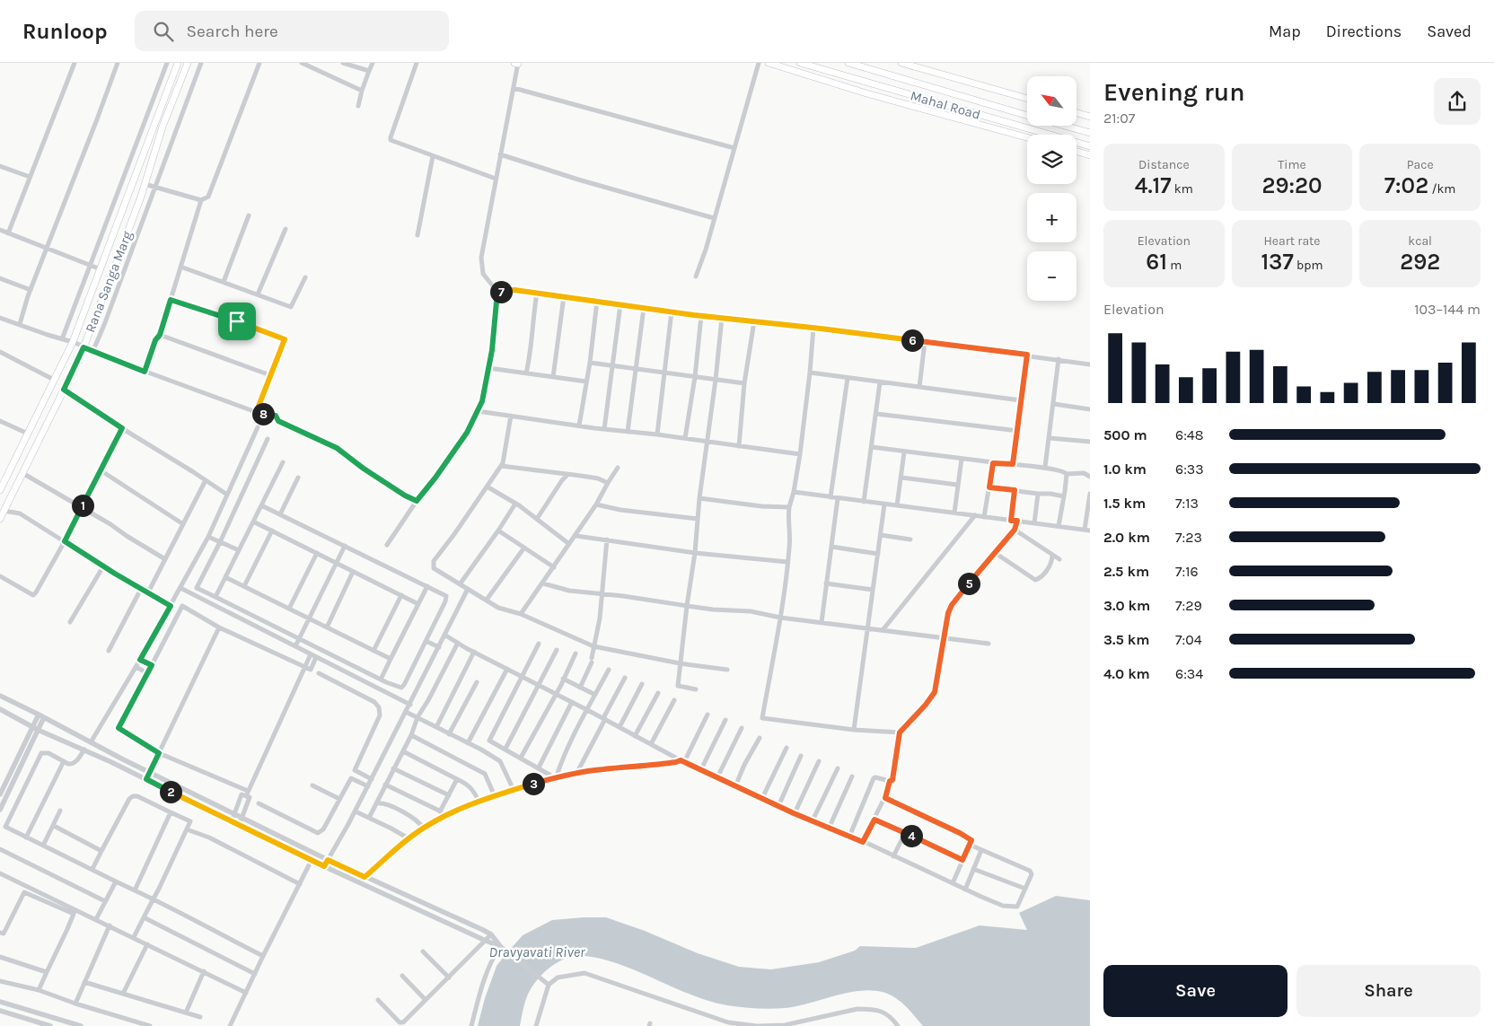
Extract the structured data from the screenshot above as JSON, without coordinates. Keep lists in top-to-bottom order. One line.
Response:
{"streets":{"main road":["Mahal Road","Rana Sanga Marg"]},"water":["Dravyavati River"],"north":"top left","page":{"header":"Runloop","search":"Search here","nav":["Map","Directions","Saved"],"heading":["Evening run","21:07"],"map_buttons":["+","−"],"stats":[["Distance","4.17 km"],["Time","29:20"],["Pace","7:02 /km"],["Elevation","61 m"],["Heart rate","137 bpm"],["kcal","292"]],"pins":["7","6","8","1","5","3","2","4"],"chart":["Elevation","103–144 m"],"list":[{"name":"500 m","note":"6:48"},{"name":"1.0 km","note":"6:33"},{"name":"1.5 km","note":"7:13"},{"name":"2.0 km","note":"7:23"},{"name":"2.5 km","note":"7:16"},{"name":"3.0 km","note":"7:29"},{"name":"3.5 km","note":"7:04"},{"name":"4.0 km","note":"6:34"}],"buttons":["Save","Share"]}}
